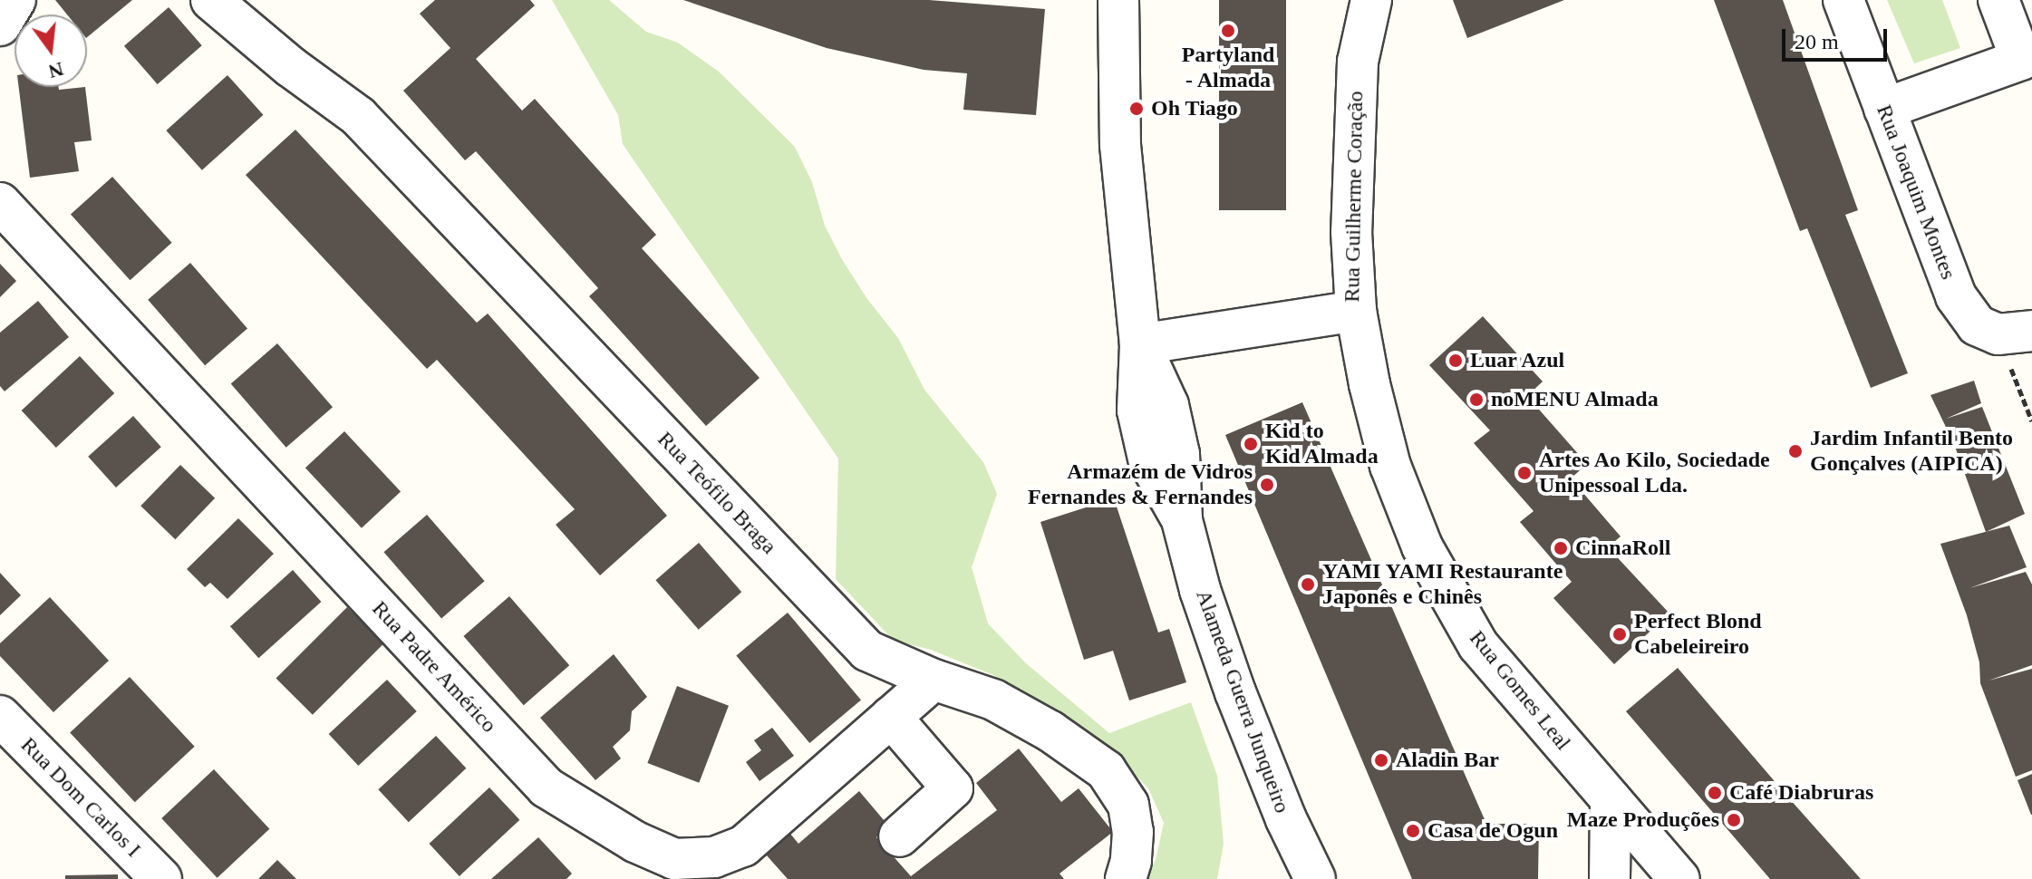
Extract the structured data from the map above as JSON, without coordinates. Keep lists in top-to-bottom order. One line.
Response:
{"streets":{"street":["Rua Joaquim Montes","Rua Guilherme Coração","Rua Teófilo Braga","Rua Padre Américo","Rua Gomes Leal","Alameda Guerra Junqueiro","Rua Dom Carlos I"]},"crossings":[["Rua Guilherme Coração","Rua Gomes Leal"],["Rua Guilherme Coração","Alameda Guerra Junqueiro"],["Rua Teófilo Braga","Rua Padre Américo"]],"places":["Partyland - Almada","Oh Tiago","Luar Azul","noMENU Almada","Kid to Kid Almada","Jardim Infantil Bento Gonçalves (AIPICA)","Artes Ao Kilo, Sociedade Unipessoal Lda.","Armazém de Vidros Fernandes & Fernandes","CinnaRoll","YAMI YAMI Restaurante Japonês e Chinês","Perfect Blond Cabeleireiro","Aladin Bar","Café Diabruras","Maze Produções","Casa de Ogun"],"scale_bar":"20 m","north":"bottom"}
